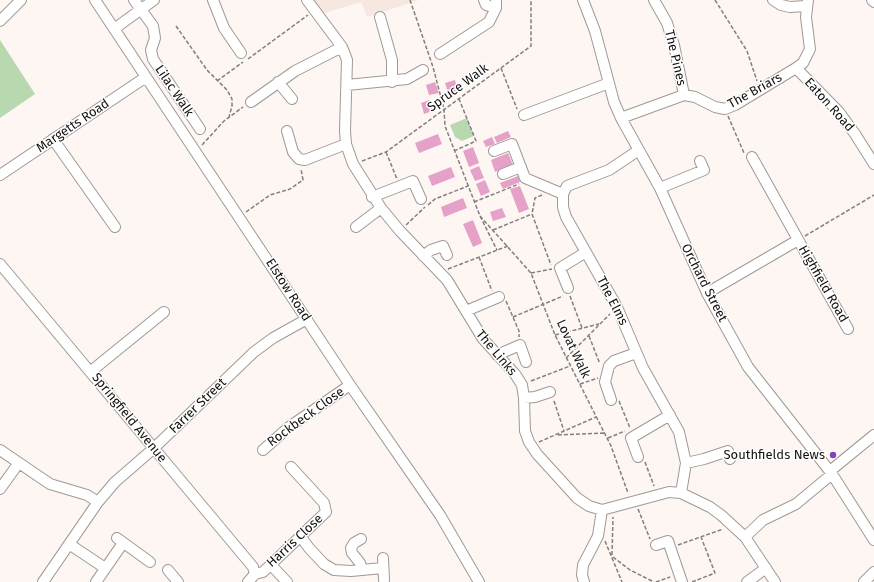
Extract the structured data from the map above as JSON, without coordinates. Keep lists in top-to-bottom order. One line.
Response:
{"streets":{"street":["The Pines","Lilac Walk","The Briars","Eaton Road","Margetts Road","Orchard Street","Highfield Road","Elstow Road","The Elms","The Links","Farrer Street","Rockbeck Close","Springfield Avenue","Harris Close"],"path":["Spruce Walk","Lovat Walk"]},"crossings":[["The Pines","The Briars"],["Spruce Walk","Lovat Walk"],["Spruce Walk","The Links"],["The Briars","Eaton Road"],["Margetts Road","Elstow Road"],["Orchard Street","Highfield Road"],["Elstow Road","Farrer Street"],["Elstow Road","Rockbeck Close"],["Farrer Street","Springfield Avenue"],["Springfield Avenue","Harris Close"]],"places":["Southfields News"]}
